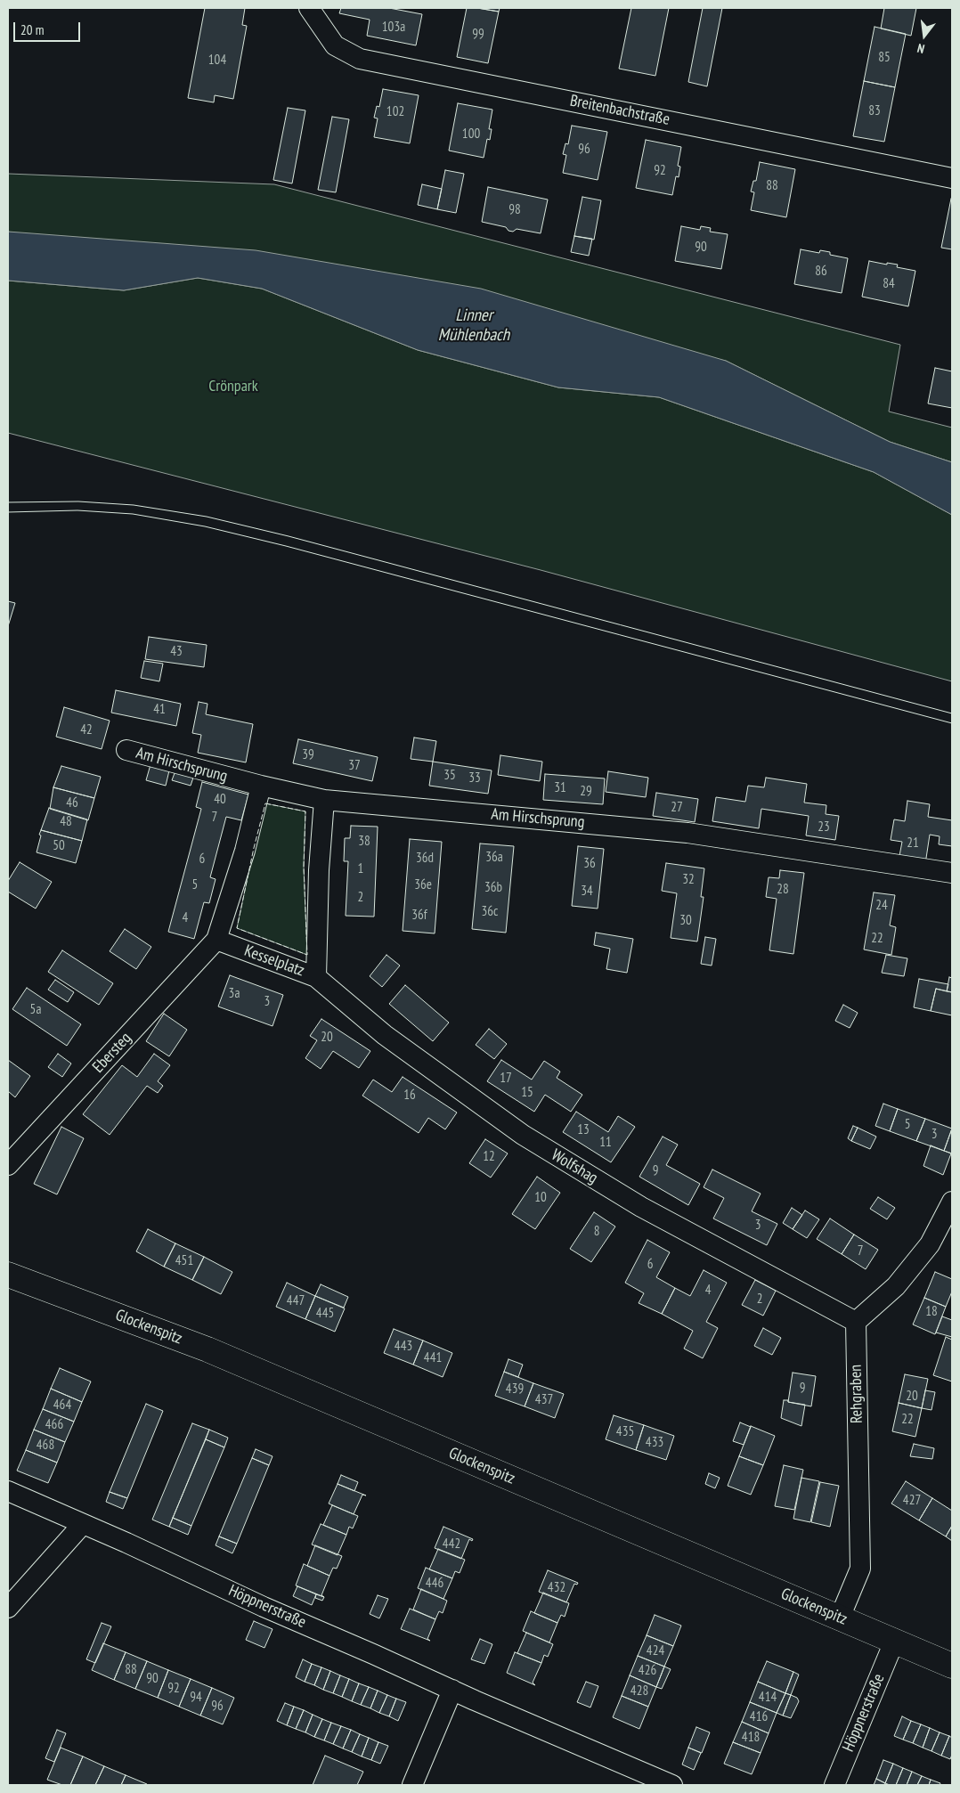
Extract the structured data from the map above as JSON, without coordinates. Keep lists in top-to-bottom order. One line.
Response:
{"streets":{"main road":["Glockenspitz"],"street":["Breitenbachstraße","Am Hirschsprung","Kesselplatz","Ebersteg","Wolfshag","Rehgraben","Höppnerstraße"]},"crossings":[["Am Hirschsprung","Kesselplatz"],["Kesselplatz","Ebersteg"],["Kesselplatz","Wolfshag"],["Wolfshag","Rehgraben"],["Glockenspitz","Rehgraben"],["Glockenspitz","Höppnerstraße"]],"water":["Linner Mühlenbach"],"parks":["Crönpark"],"house_numbers":["103a","99","85","104","83","102","100","96","92","88","98","90","86","84","43","41","42","39","37","35","33","31","29","40","46","27","7","48","23","38","21","50","36a","36d","6","36","1","32","5","36e","36b","28","34","2","24","36c","36f","4","30","22","3a","3","5a","20","17","15","16","5","13","3","11","12","9","10","3","8","7","451","6","4","2","447","18","445","443","441","9","439","20","437","464","22","466","435","433","468","427","442","446","432","424","88","426","90","92","428","94","414","96","416","418"],"scale_bar":"20 m","north":"bottom"}
